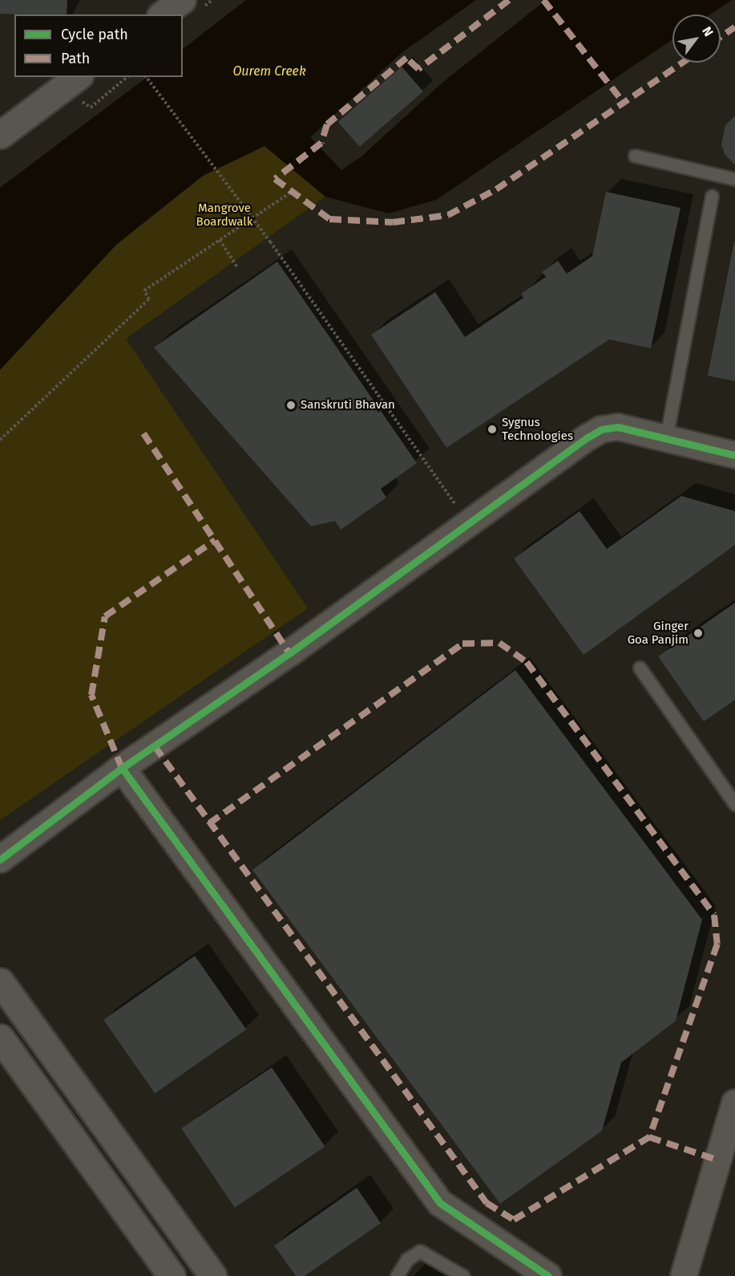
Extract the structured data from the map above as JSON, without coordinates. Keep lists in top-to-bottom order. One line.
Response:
{"water":["Ourem Creek"],"parks":["Mangrove Boardwalk"],"places":["Sanskruti Bhavan","Sygnus Technologies","Ginger Goa Panjim"],"legend":["Cycle path","Path"],"north":"top right"}
